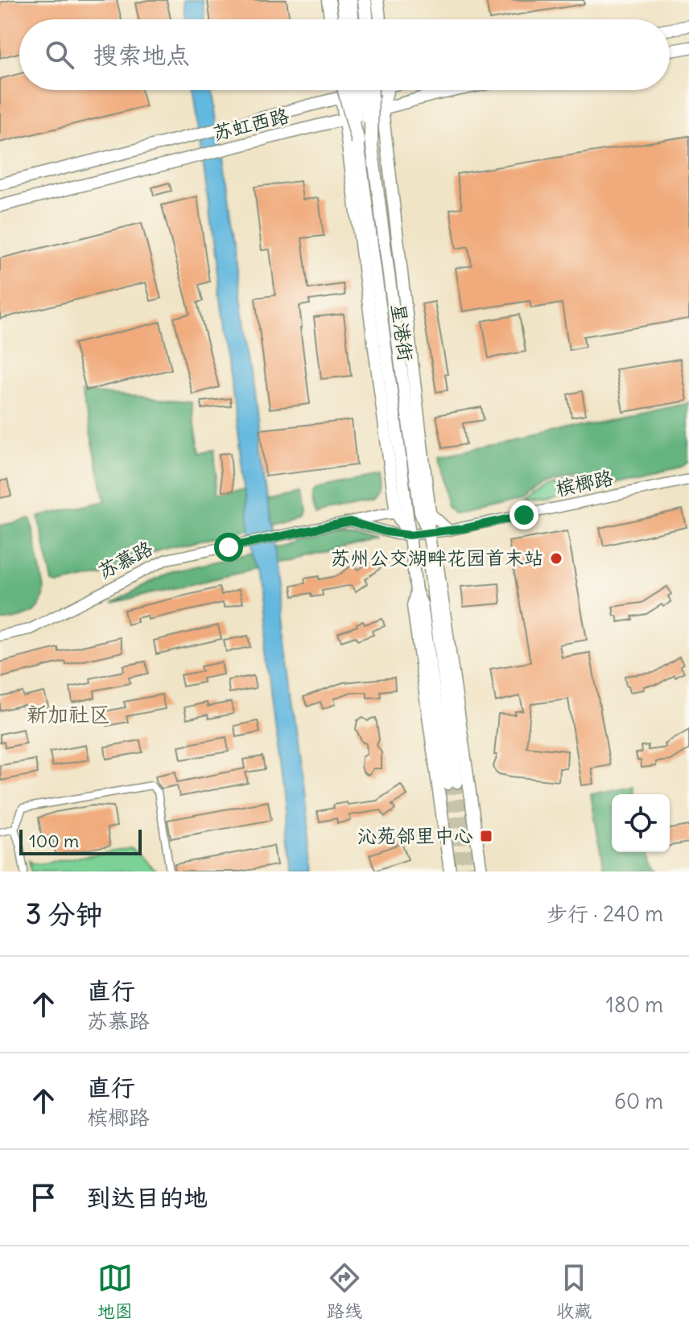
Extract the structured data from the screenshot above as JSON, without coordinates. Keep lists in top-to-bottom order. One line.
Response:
{"streets":{"main road":["苏虹西路","星港街","槟榔路","苏慕路"]},"crossings":[["星港街","苏慕路"],["槟榔路","苏慕路"]],"districts":["新加社区"],"places":{"other":["苏州公交湖畔花园首末站"],"transit":["沁苑邻里中心"]},"scale_bar":"100 m","page":{"search":"搜索地点","scale":"100 m","heading":["3 分钟","步行 · 240 m"],"list":[["直行","苏慕路","180 m"],["直行","槟榔路","60 m"],"到达目的地"],"nav":["地图","路线","收藏"]}}
